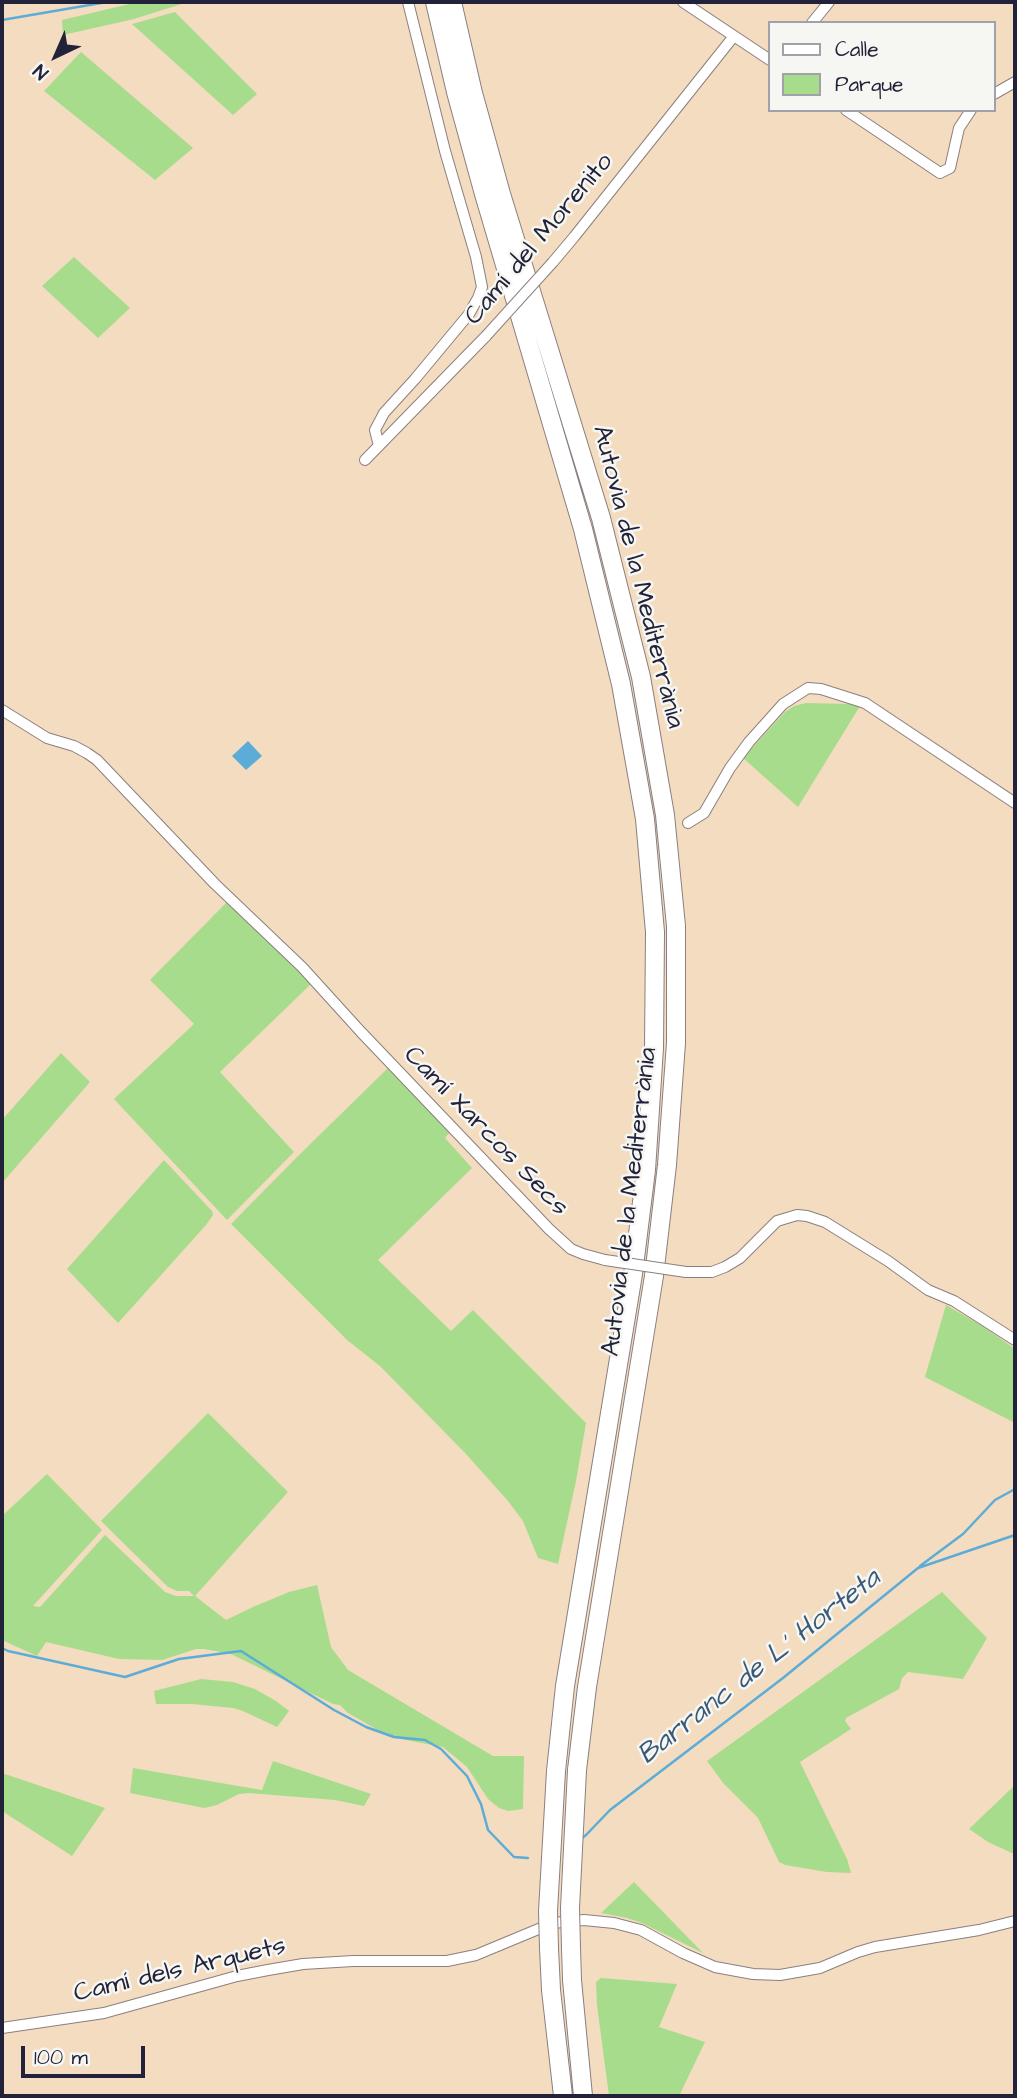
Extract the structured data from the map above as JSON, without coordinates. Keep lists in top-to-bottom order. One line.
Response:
{"streets":{"highway":["Autovia de la Mediterrània"],"street":["Camí del Morenito","Camí Xarcos Secs","Camí dels Arquets"]},"water":["Barranc de L' Horteta"],"legend":["Calle","Parque"],"scale_bar":"100 m","north":"bottom left"}
